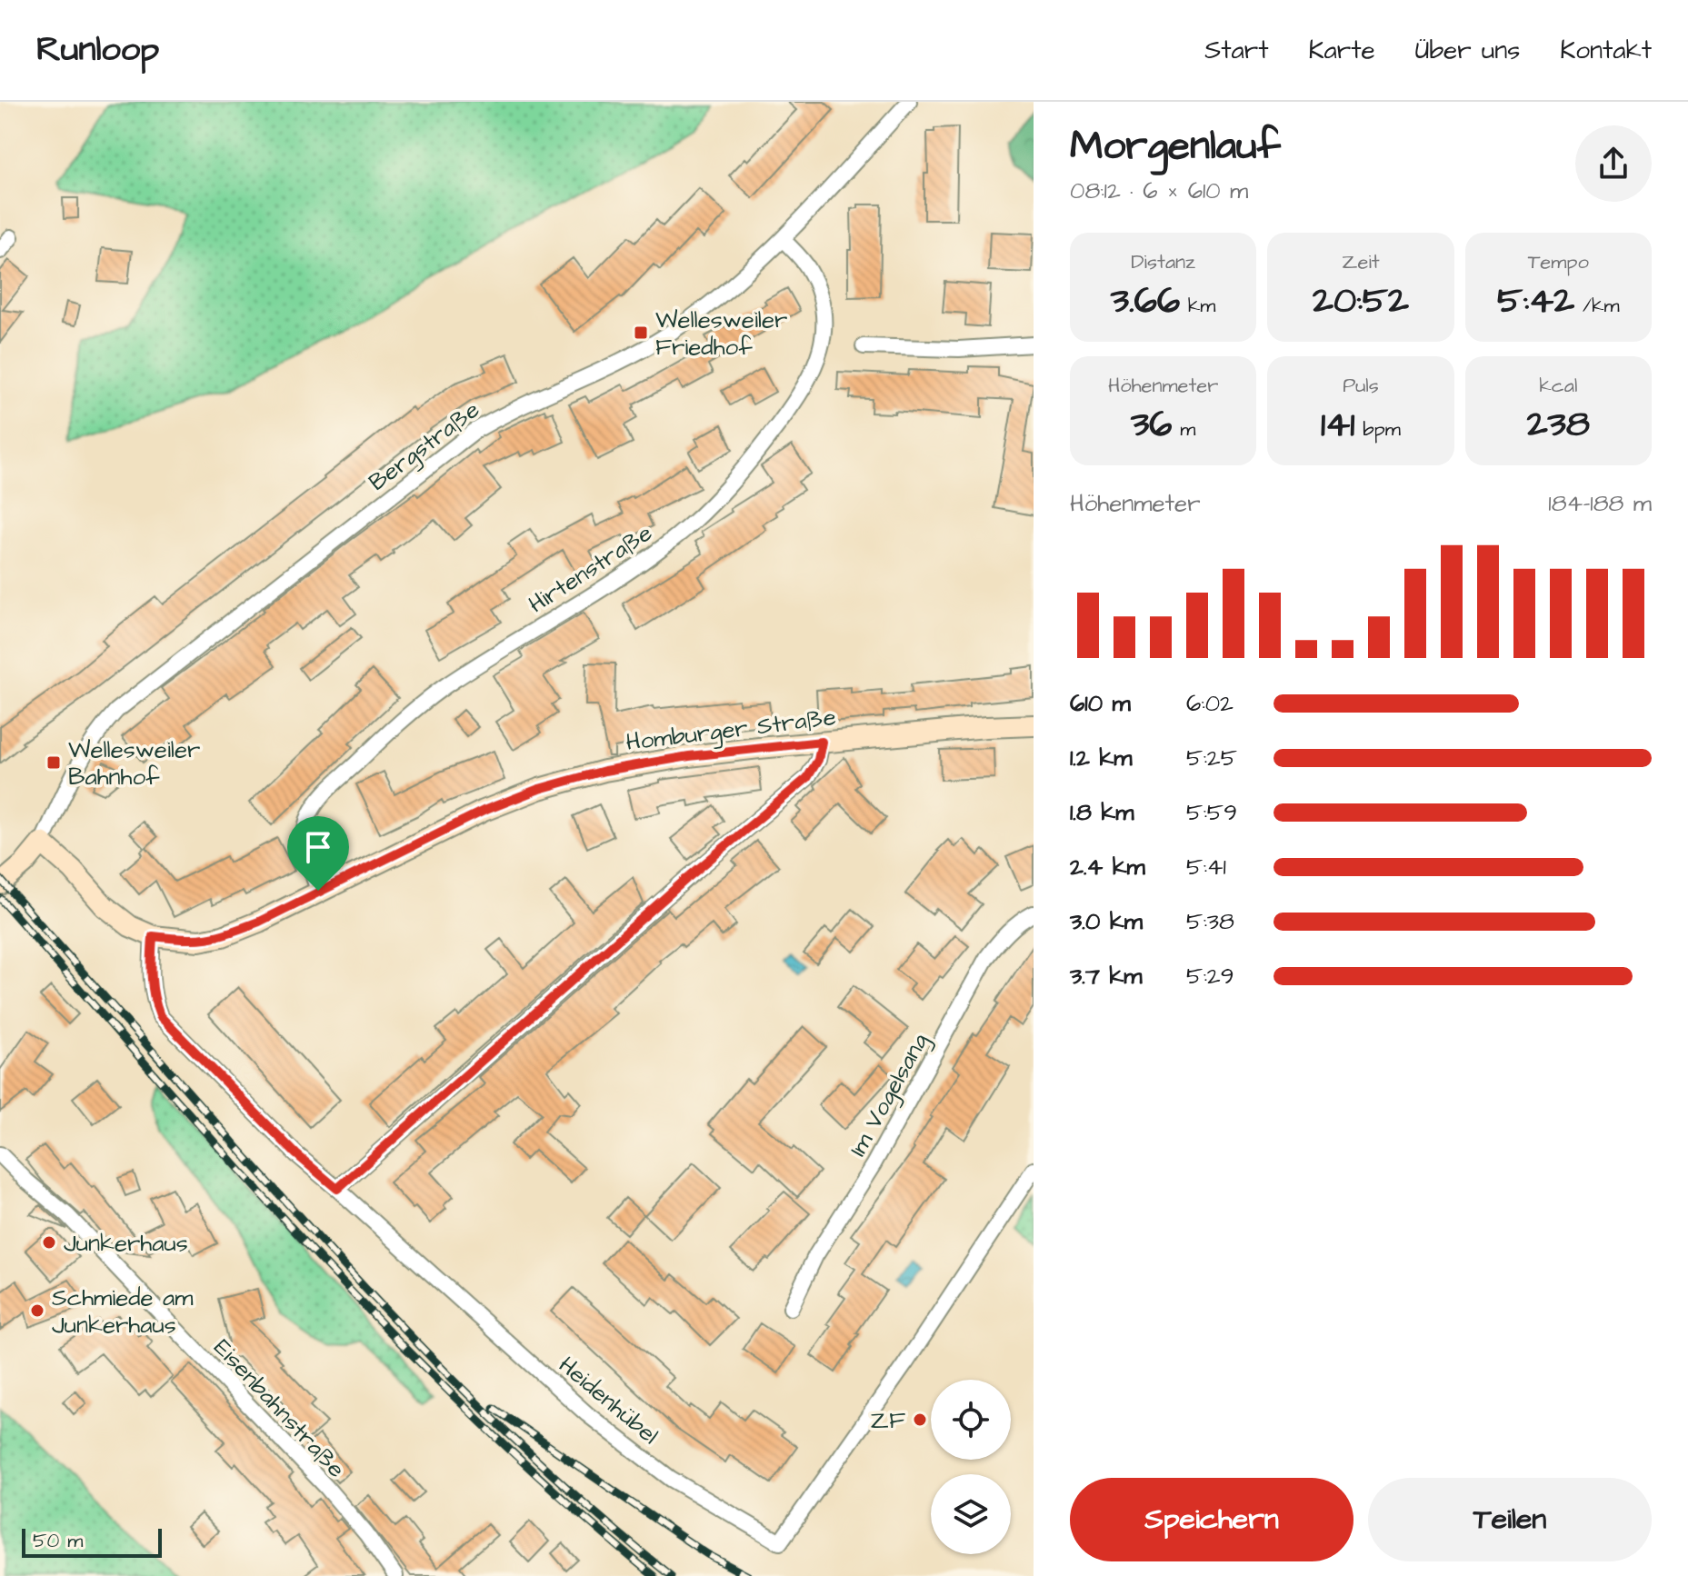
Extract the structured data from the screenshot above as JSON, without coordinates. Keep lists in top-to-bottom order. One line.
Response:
{"streets":{"main road":["Homburger Straße"],"street":["Bergstraße","Hirtenstraße","Im Vogelsang","Heidenhübel","Eisenbahnstraße"]},"crossings":[["Bergstraße","Hirtenstraße"],["Bergstraße","Homburger Straße"],["Hirtenstraße","Homburger Straße"],["Homburger Straße","Heidenhübel"]],"places":{"transit":["Wellesweiler Friedhof","Wellesweiler Bahnhof"],"other":["Junkerhaus","Schmiede am Junkerhaus","ZF"]},"scale_bar":"50 m","page":{"header":"Runloop","nav":["Start","Karte","Über uns","Kontakt"],"heading":["Morgenlauf","08:12 · 6 × 610 m"],"stats":[["Distanz","3.66 km"],["Zeit","20:52"],["Tempo","5:42 /km"],["Höhenmeter","36 m"],["Puls","141 bpm"],["kcal","238"]],"chart":["Höhenmeter","184–188 m"],"list":[{"name":"610 m","note":"6:02"},{"name":"1.2 km","note":"5:25"},{"name":"1.8 km","note":"5:59"},{"name":"2.4 km","note":"5:41"},{"name":"3.0 km","note":"5:38"},{"name":"3.7 km","note":"5:29"}],"buttons":["Speichern","Teilen"],"scale":"50 m"}}
